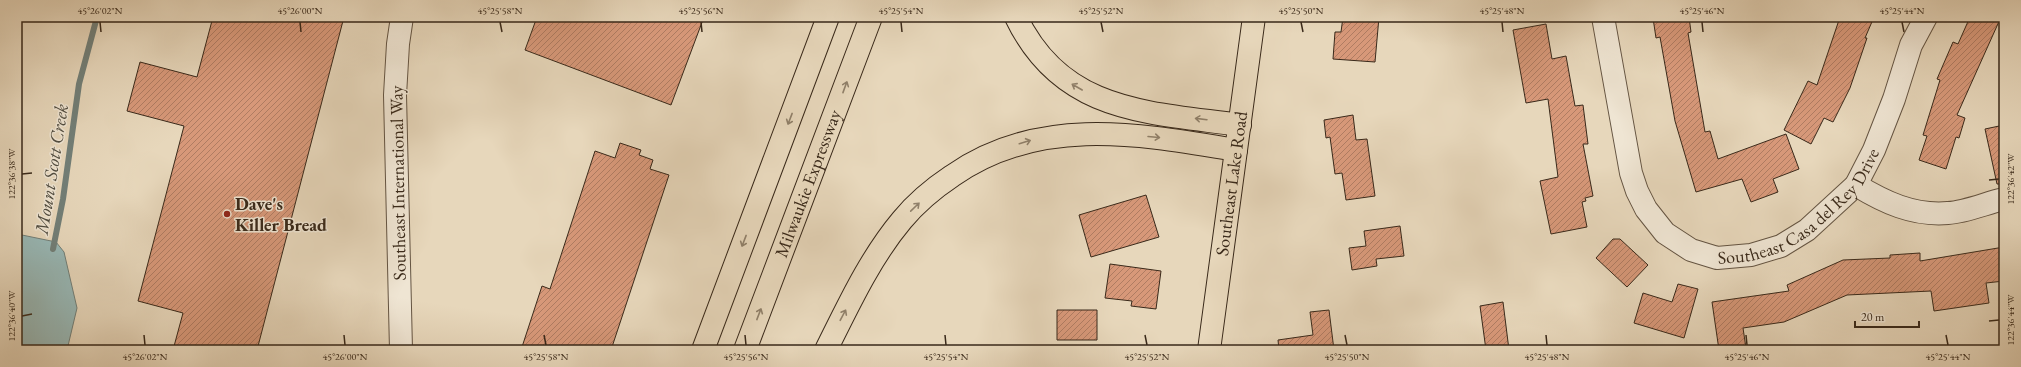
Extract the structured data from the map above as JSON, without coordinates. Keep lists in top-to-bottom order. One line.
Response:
{"streets":{"main road":["Milwaukie Expressway","Southeast Lake Road"],"street":["Southeast International Way","Southeast Casa del Rey Drive"]},"water":["Mount Scott Creek"],"places":["Dave's Killer Bread"],"scale_bar":"20 m","coordinates":["45°26'02\"N","45°26'00\"N","45°25'58\"N","45°25'56\"N","45°25'54\"N","45°25'52\"N","45°25'50\"N","45°25'48\"N","45°25'46\"N","45°25'44\"N","122°36'38\"W","122°36'42\"W","122°36'40\"W","122°36'44\"W"]}
